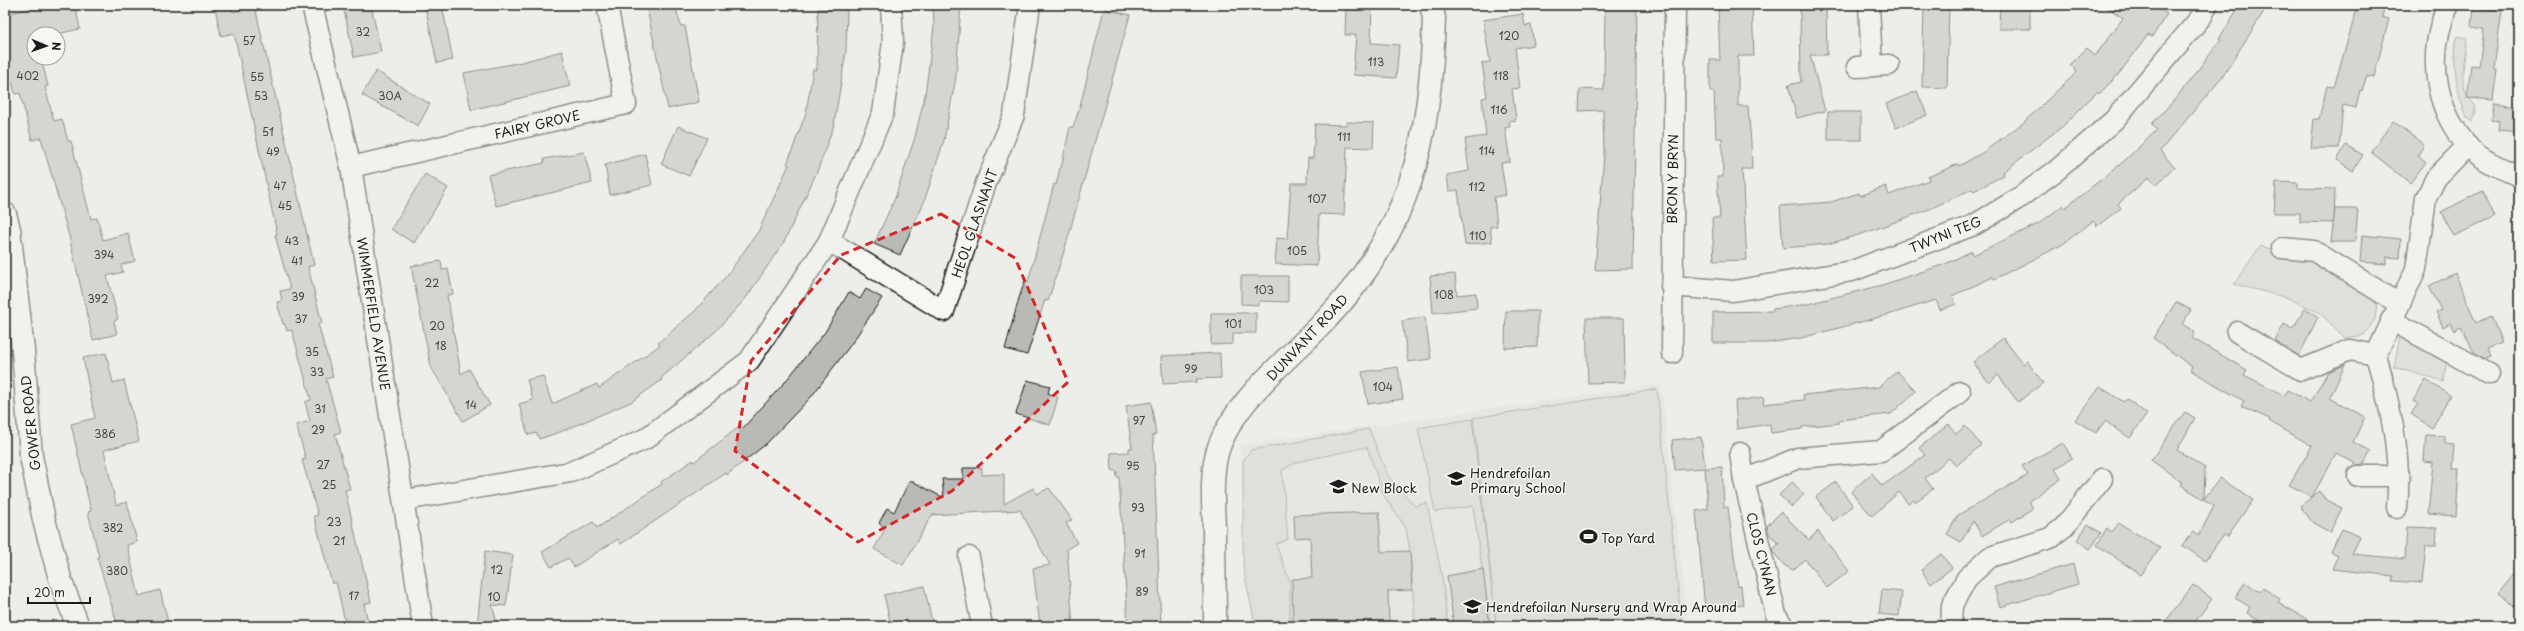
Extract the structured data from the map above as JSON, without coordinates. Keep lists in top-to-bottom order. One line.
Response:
{"streets":{"street":["FAIRY GROVE","BRON Y BRYN","HEOL GLASNANT","TWYNI TEG","WIMMERFIELD AVENUE","DUNVANT ROAD","GOWER ROAD","CLOS CYNAN"]},"crossings":[["FAIRY GROVE","WIMMERFIELD AVENUE"],["BRON Y BRYN","TWYNI TEG"]],"places":{"school or university":["Hendrefoilan Primary School","New Block","Hendrefoilan Nursery and Wrap Around"],"sports":["Top Yard"]},"house_numbers":["32","120","57","113","402","118","55","53","30A","116","51","111","114","49","47","112","107","45","110","43","105","394","41","22","103","108","39","392","37","101","20","18","35","99","33","104","14","31","97","29","386","27","95","25","93","23","382","21","91","12","380","89","17","10"],"scale_bar":"20 m","north":"right"}
